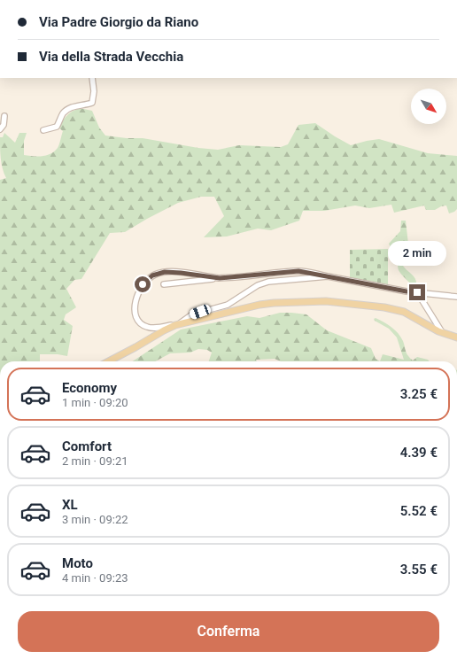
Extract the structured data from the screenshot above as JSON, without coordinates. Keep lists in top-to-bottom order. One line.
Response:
{"north":"bottom right","page":{"banner":["Via Padre Giorgio da Riano","Via della Strada Vecchia"],"bubble":"2 min","list":[{"name":"Economy","note":"1 min · 09:20","value":"3.25 €"},{"name":"Comfort","note":"2 min · 09:21","value":"4.39 €"},{"name":"XL","note":"3 min · 09:22","value":"5.52 €"},{"name":"Moto","note":"4 min · 09:23","value":"3.55 €"}],"buttons":"Conferma"}}
